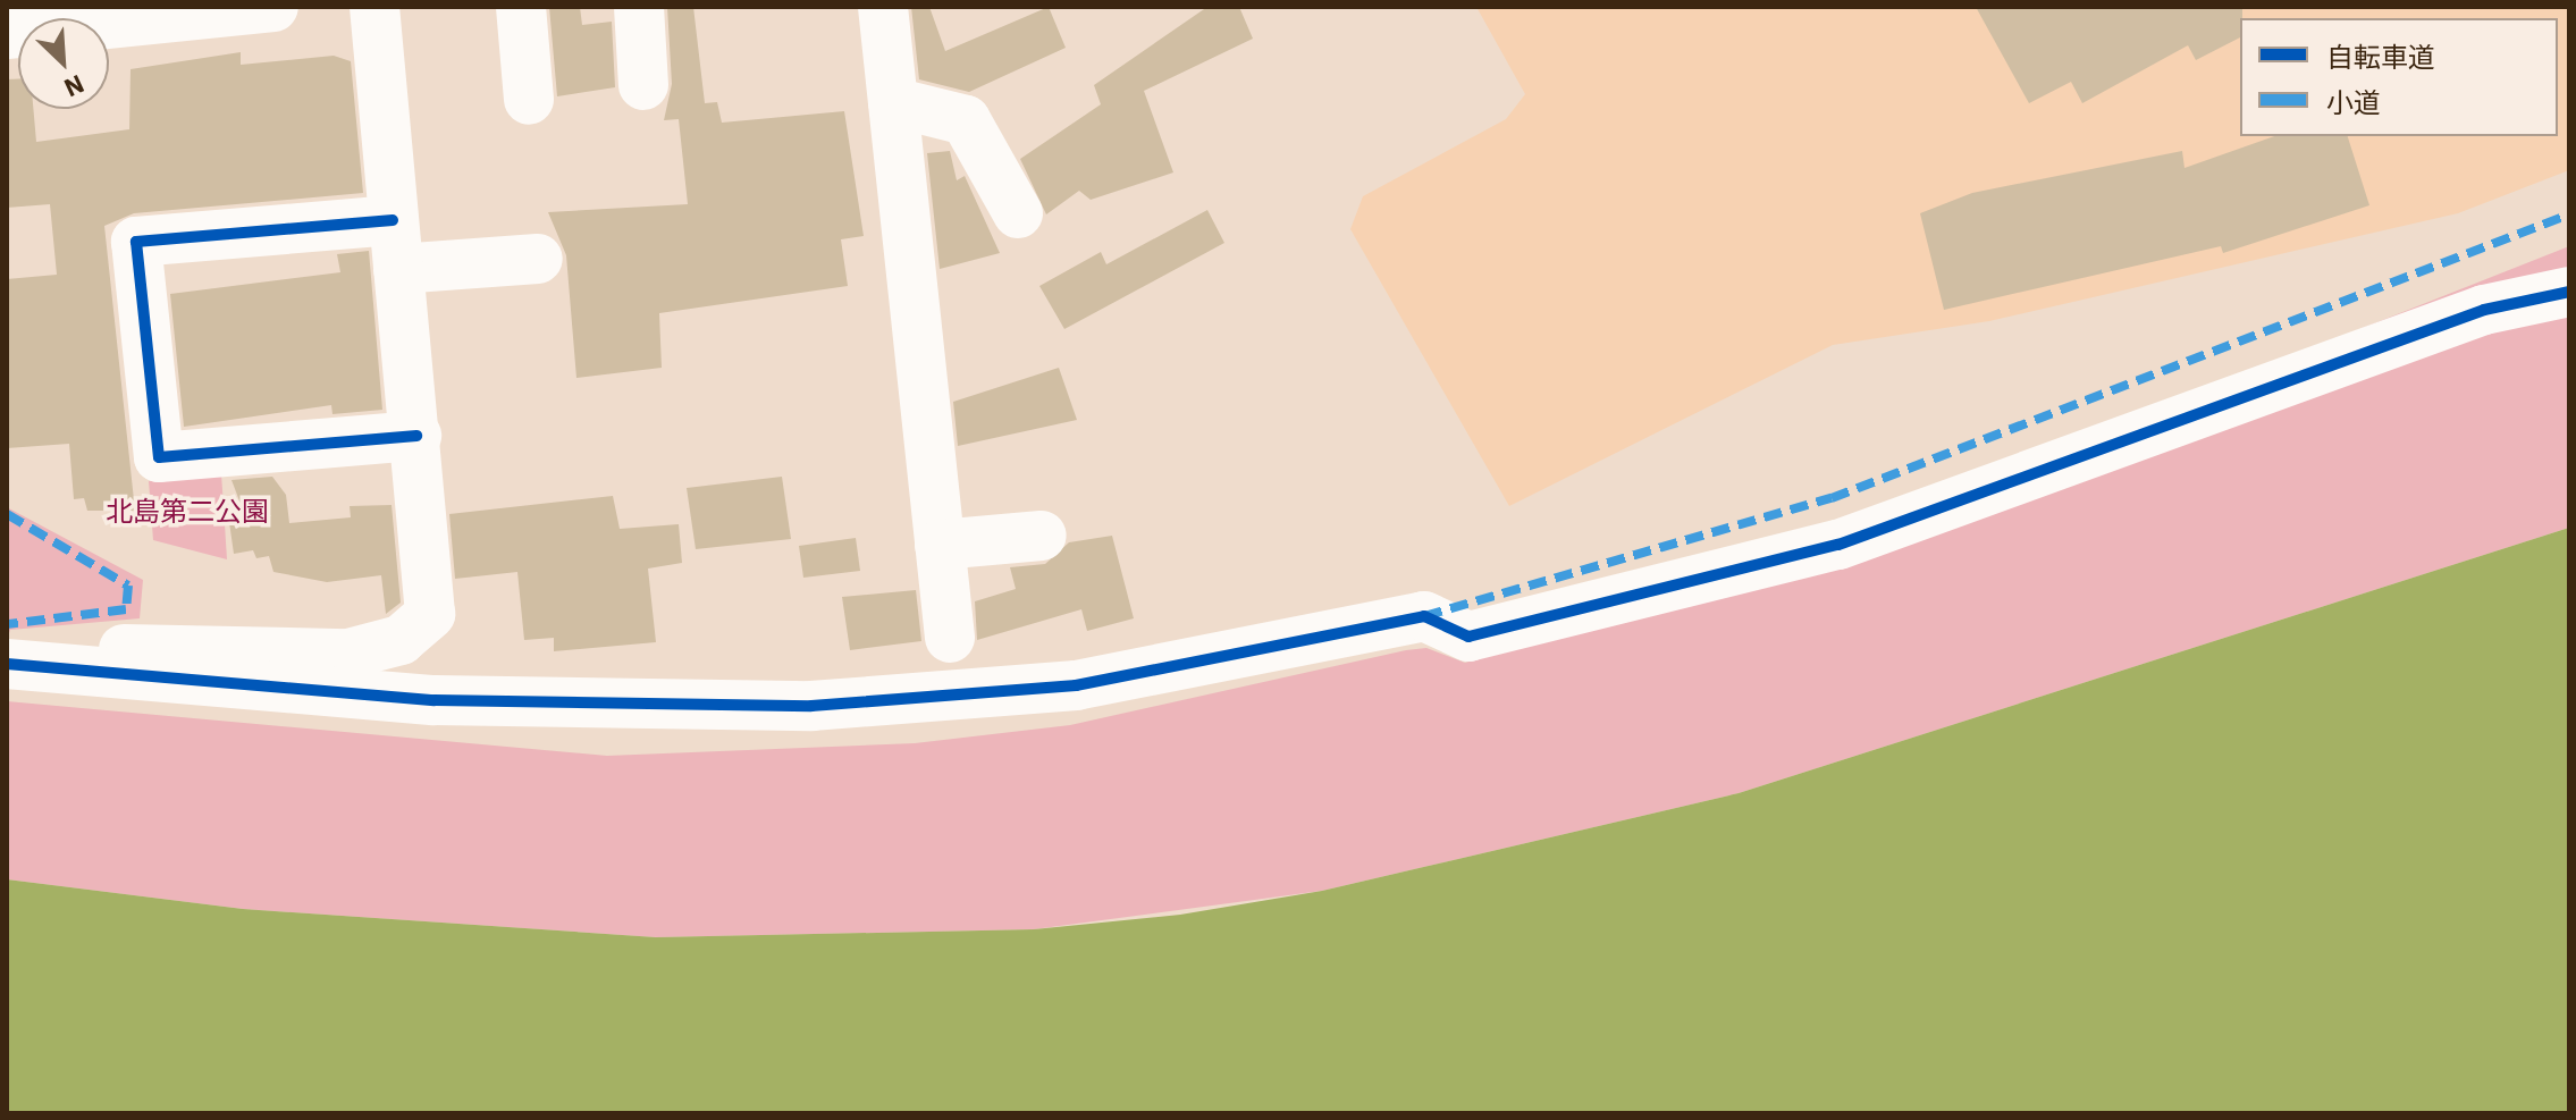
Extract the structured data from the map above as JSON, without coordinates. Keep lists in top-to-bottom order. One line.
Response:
{"parks":["北島第二公園"],"legend":["自転車道","小道"],"north":"bottom right"}
